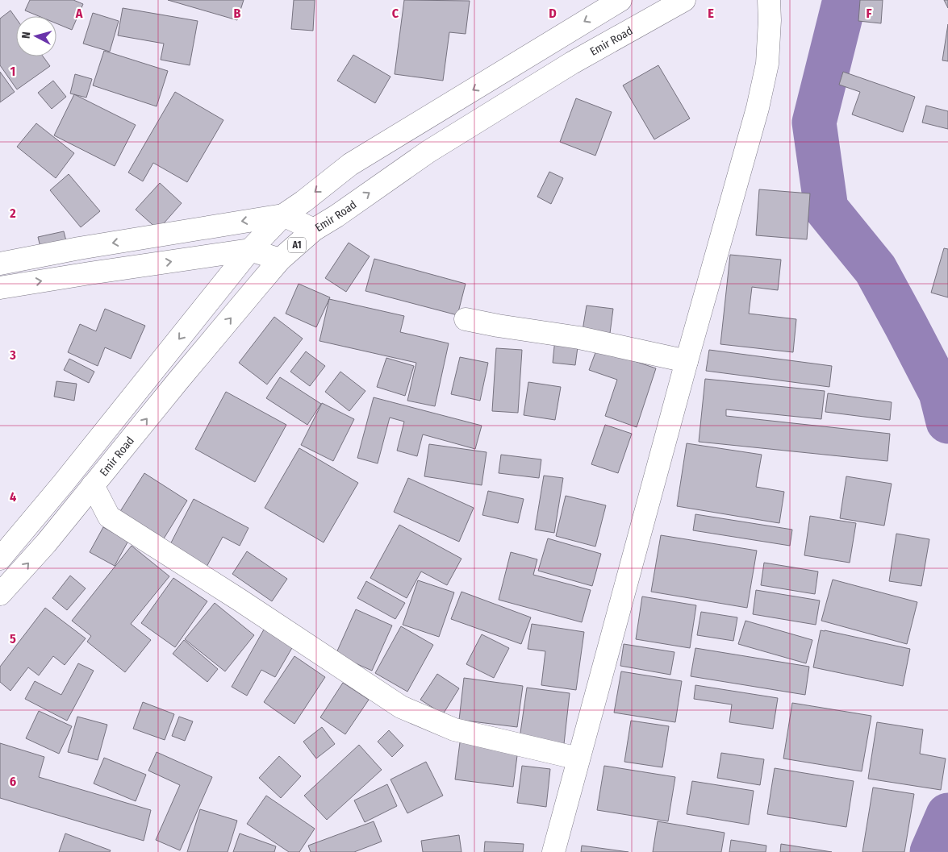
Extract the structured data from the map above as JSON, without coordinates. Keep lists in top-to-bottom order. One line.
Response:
{"streets":{"main road":["Emir Road","A1"]},"north":"left","grid":{"columns":["A","B","C","D","E","F"],"rows":["1","2","3","4","5","6"]}}
